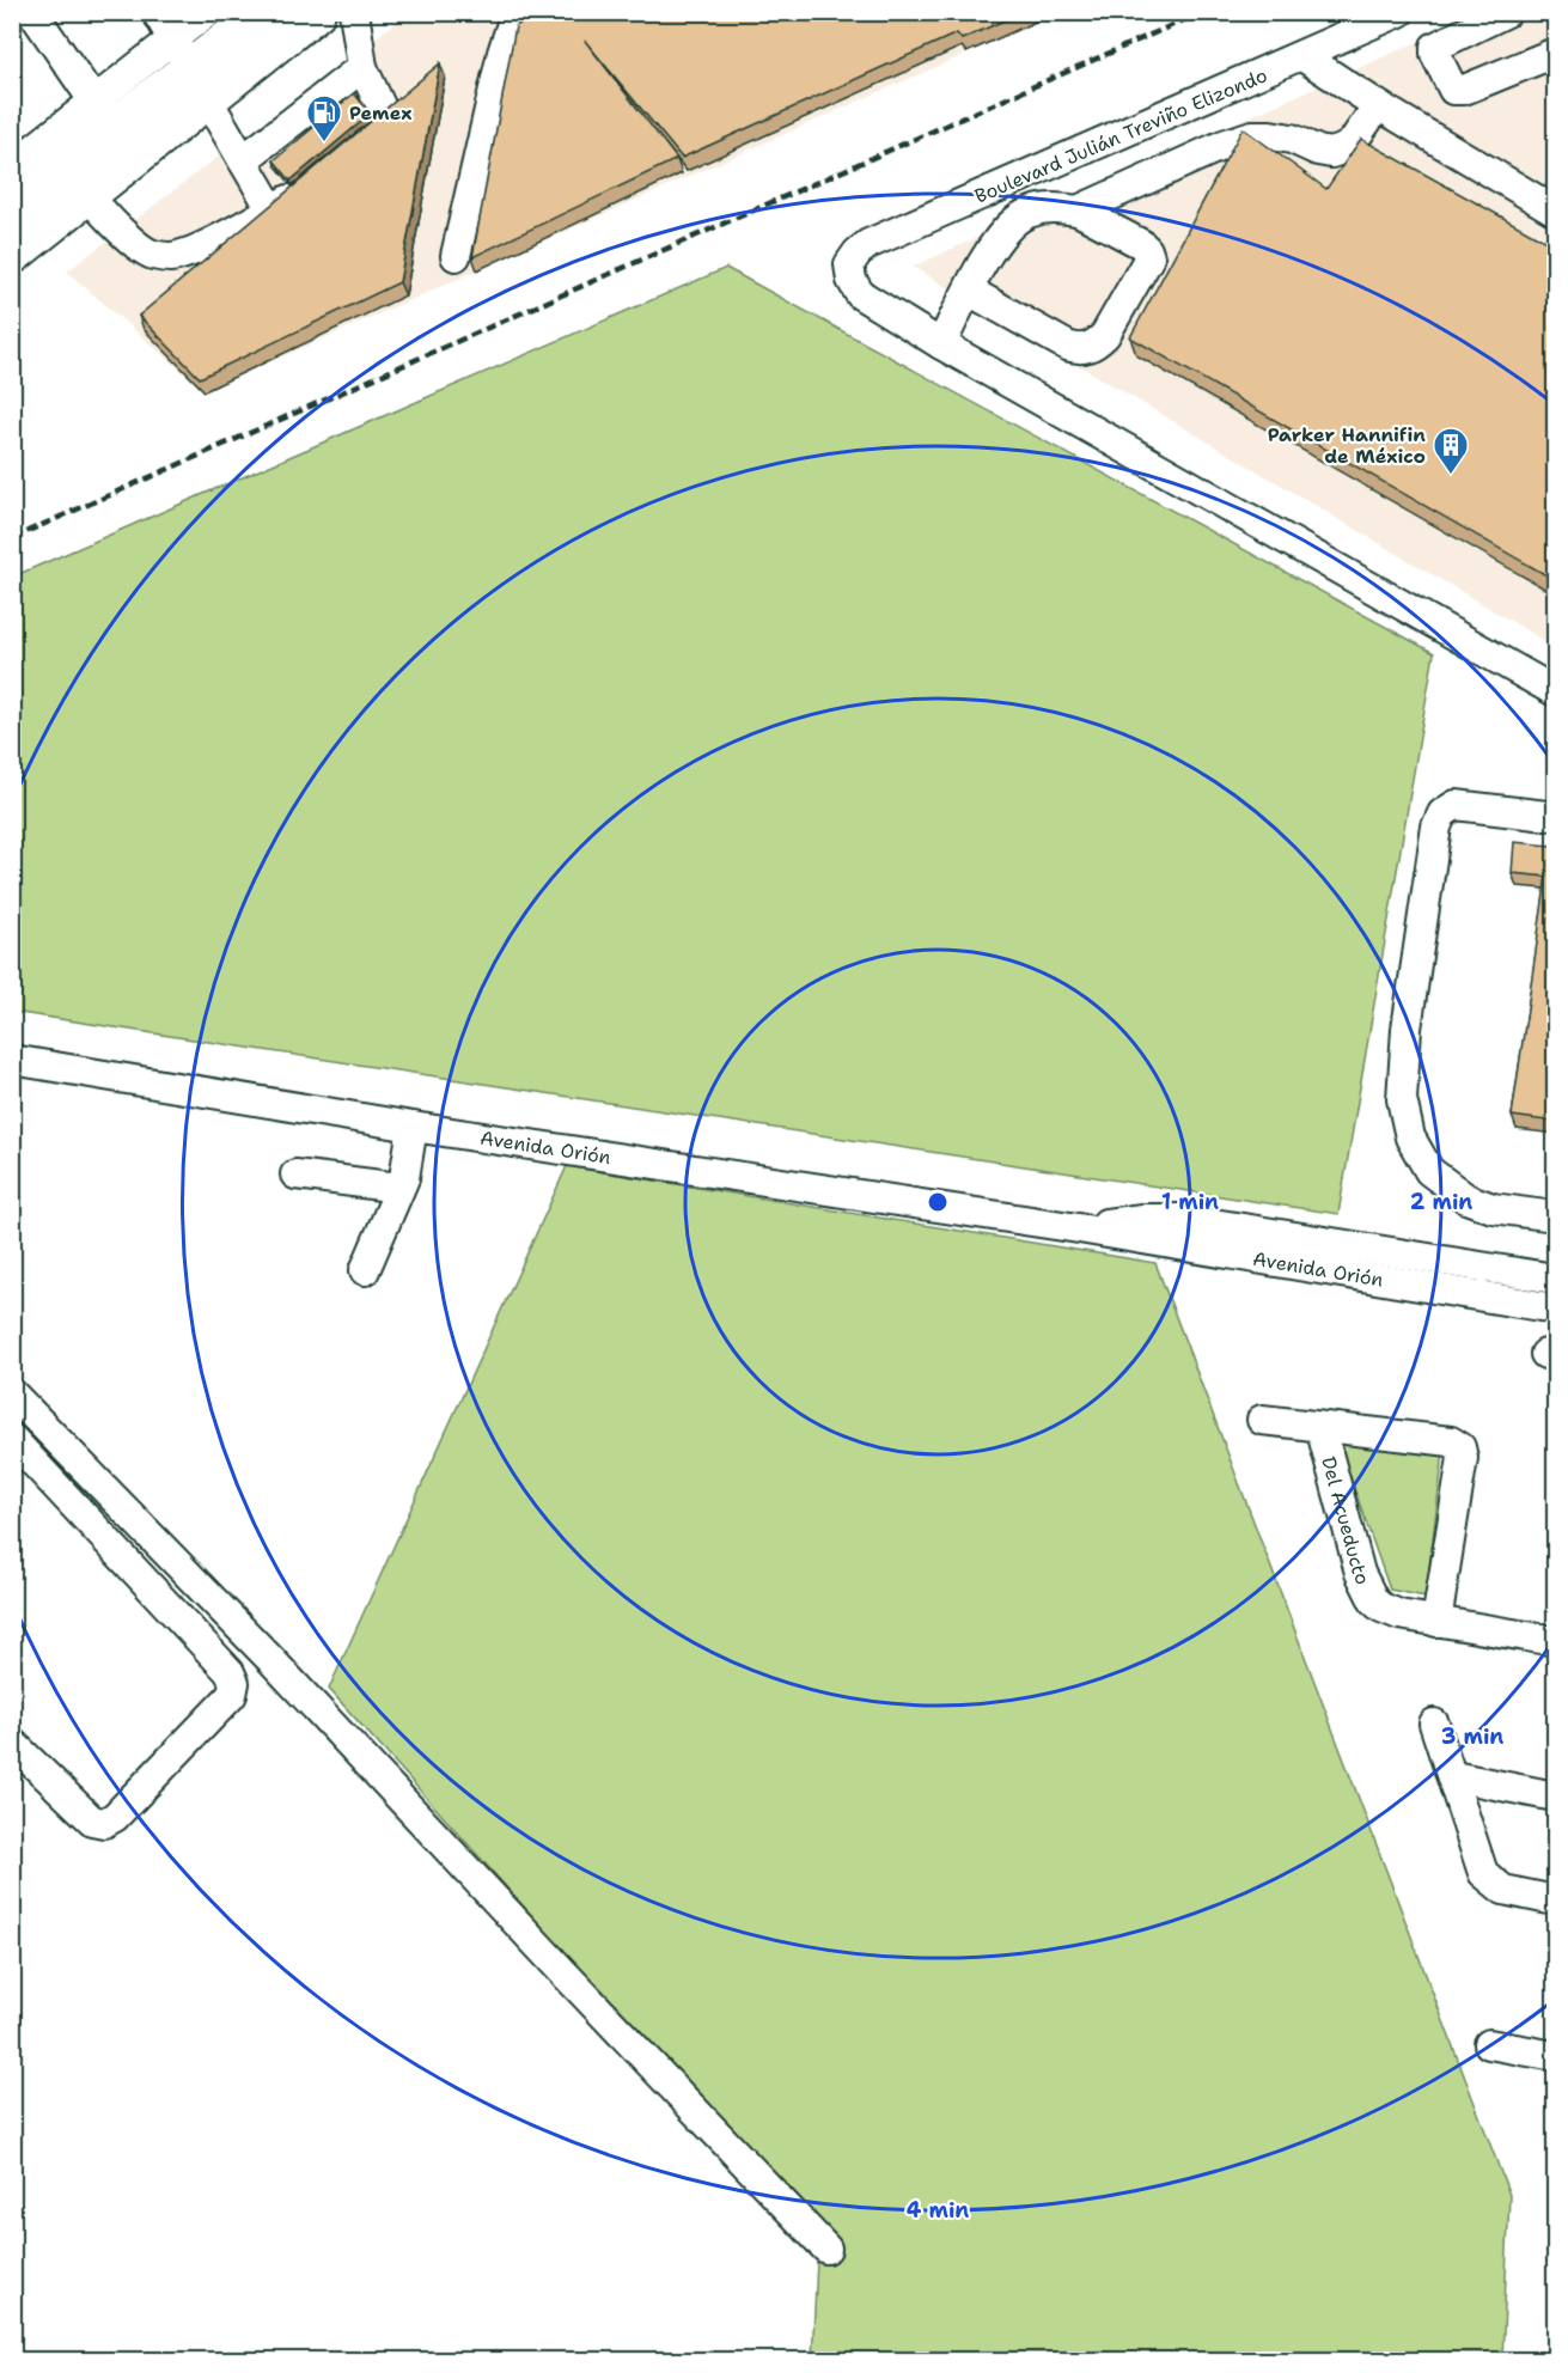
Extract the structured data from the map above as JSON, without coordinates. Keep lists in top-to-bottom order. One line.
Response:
{"streets":{"street":["Boulevard Julián Treviño Elizondo","Avenida Orión","Del Acueducto"]},"places":{"fuel station":["Pemex"],"building":["Parker Hannifin de México"]},"rings":["1 min","2 min","3 min","4 min"]}
